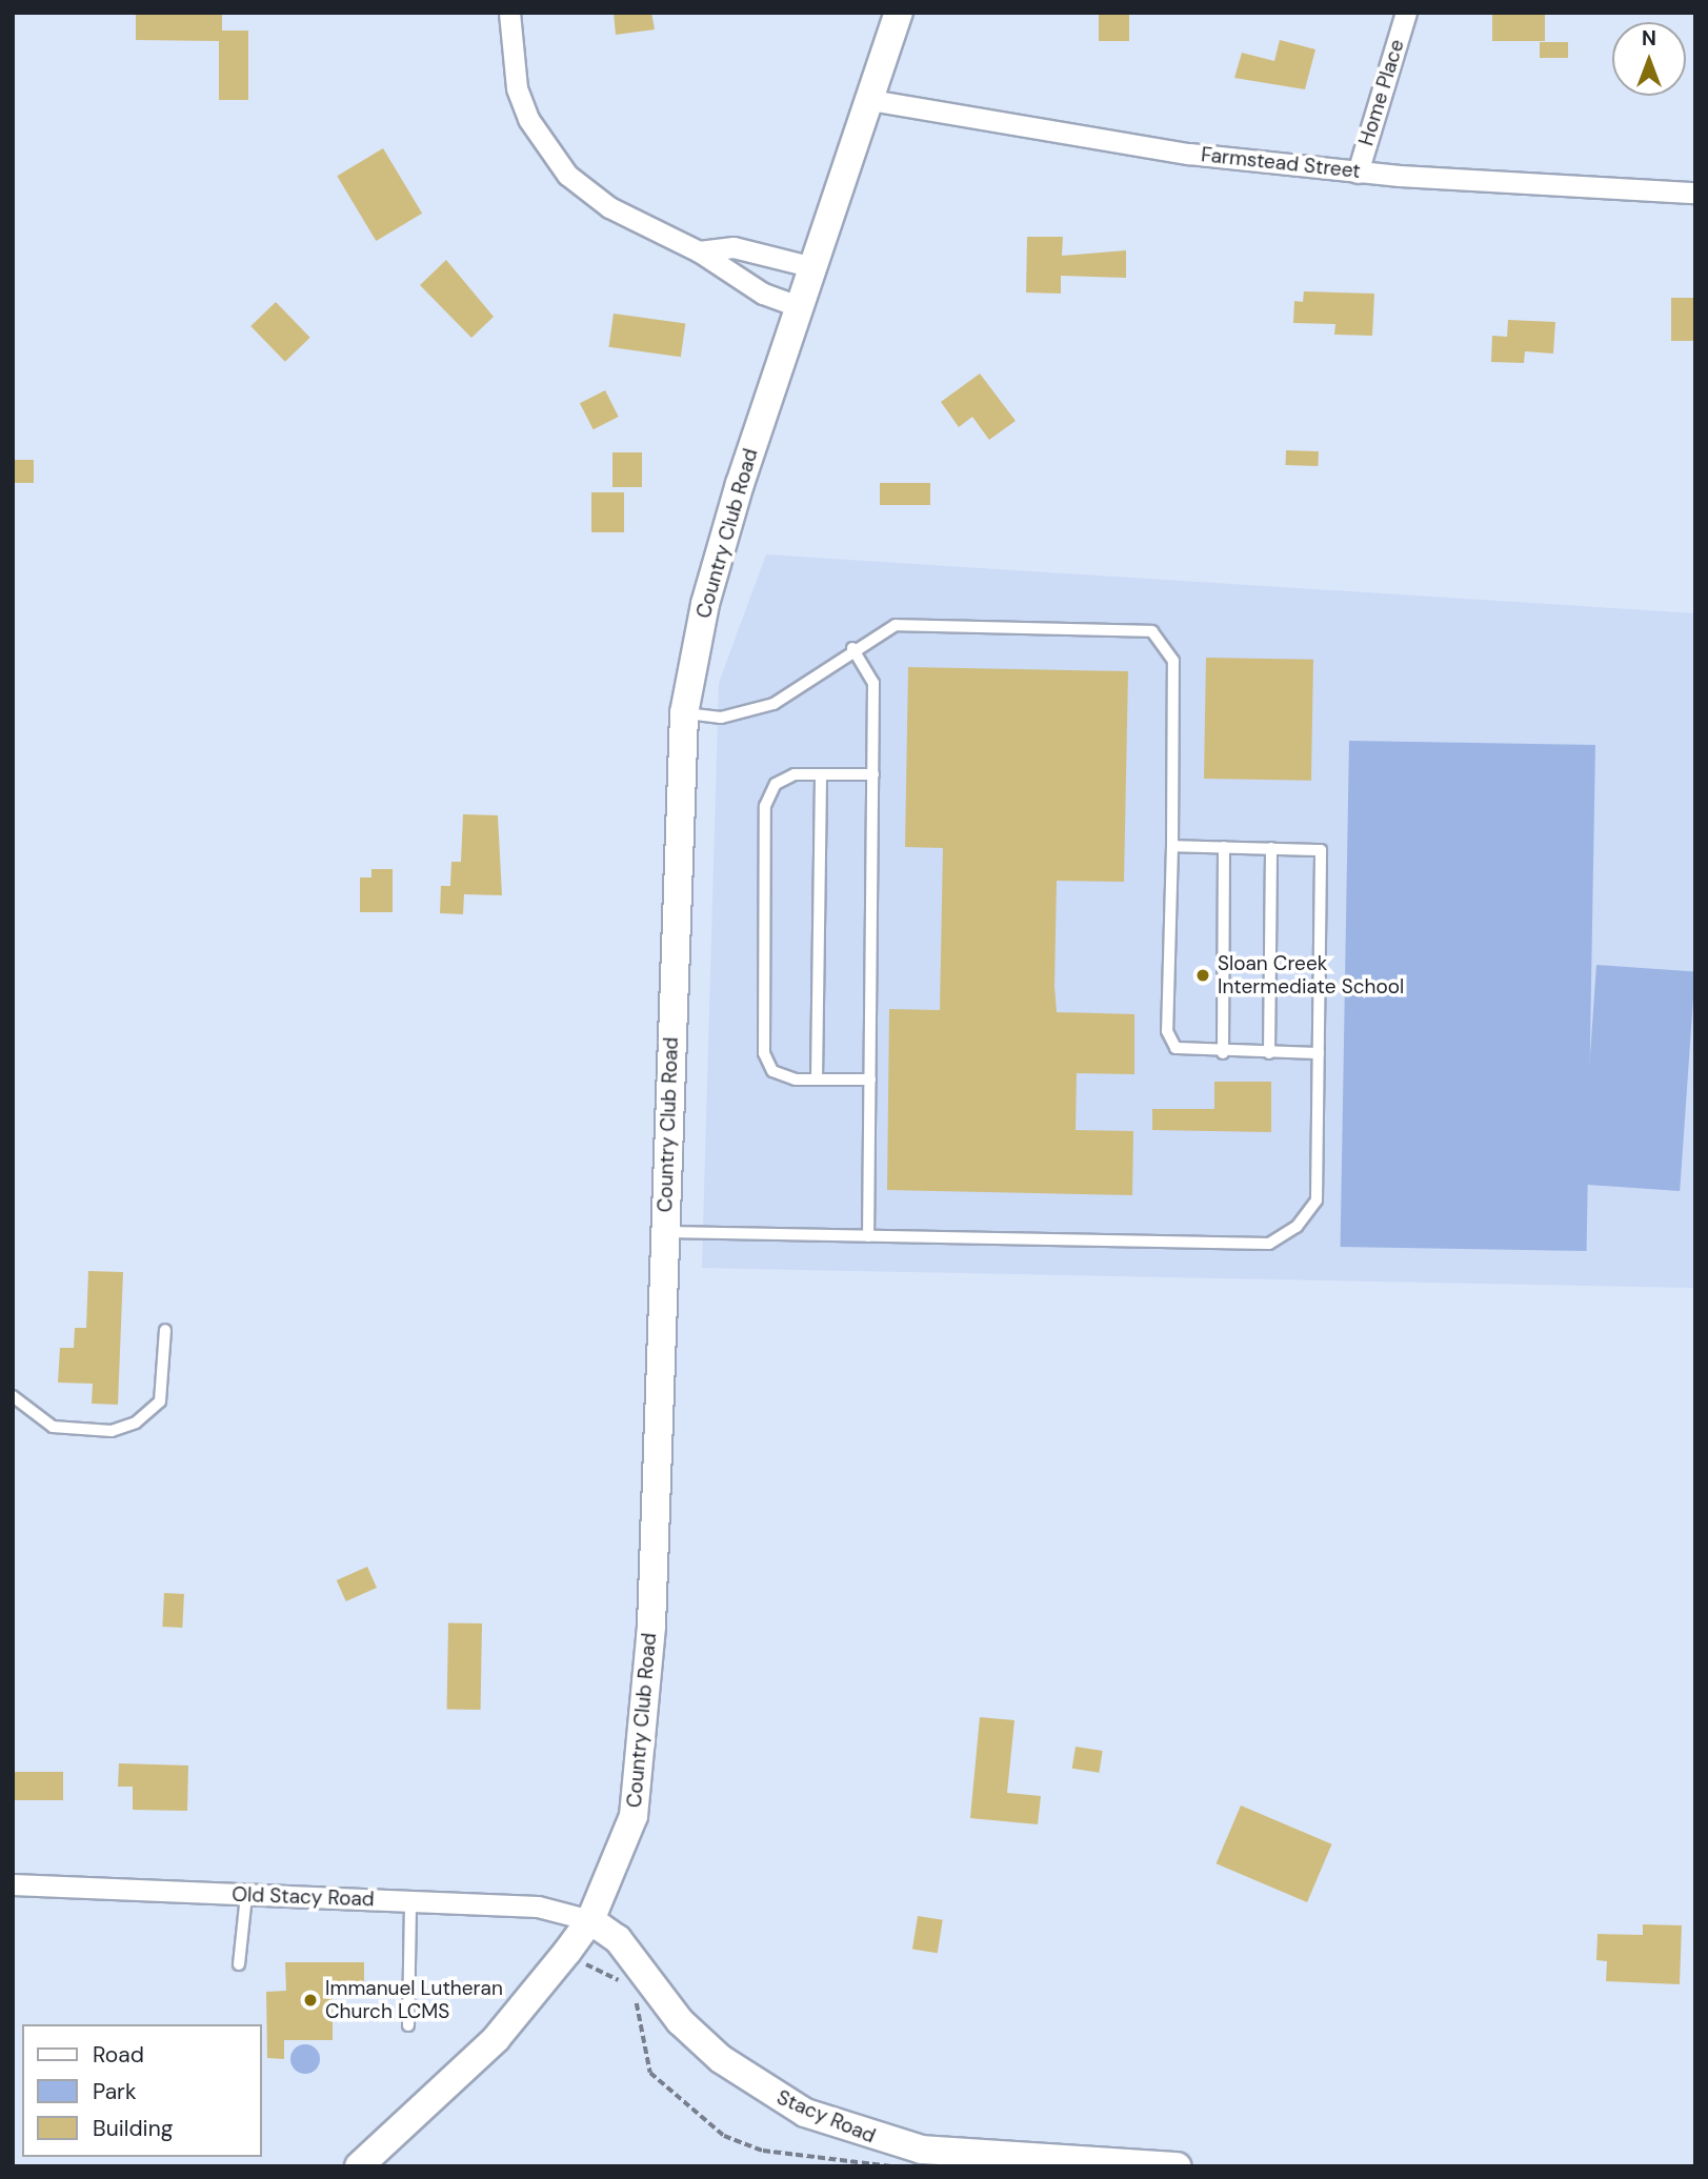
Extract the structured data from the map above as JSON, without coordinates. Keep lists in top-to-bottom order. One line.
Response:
{"streets":{"main road":["Country Club Road","Stacy Road"],"street":["Home Place","Farmstead Street","Old Stacy Road"]},"crossings":[["Home Place","Farmstead Street"],["Farmstead Street","Country Club Road"],["Country Club Road","Old Stacy Road"],["Country Club Road","Stacy Road"],["Old Stacy Road","Stacy Road"]],"places":["Sloan Creek Intermediate School","Immanuel Lutheran Church LCMS"],"legend":["Road","Park","Building"],"north":"top"}
